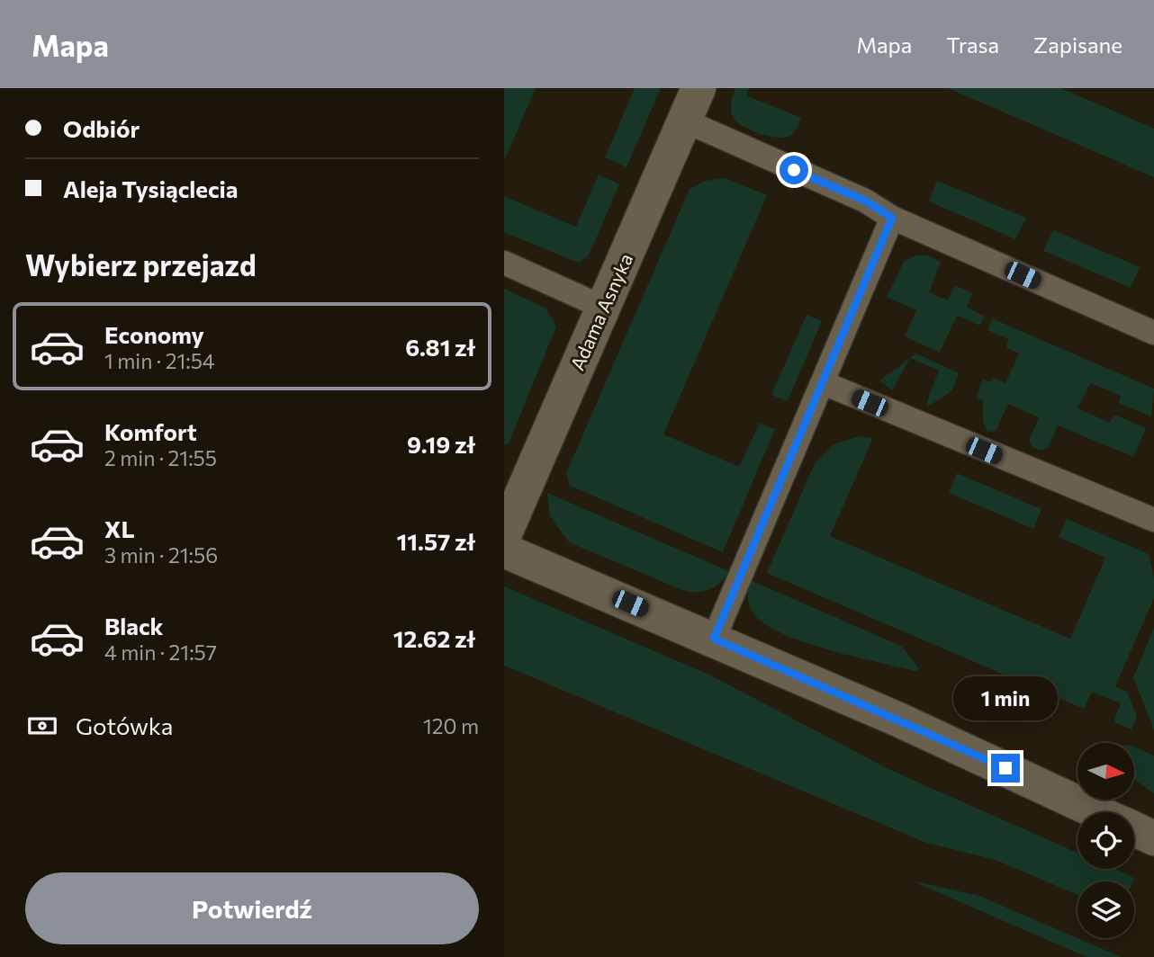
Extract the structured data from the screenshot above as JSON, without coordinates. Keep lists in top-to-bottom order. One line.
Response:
{"streets":{"street":["Adama Asnyka"]},"north":"right","page":{"header":"Mapa","nav":["Mapa","Trasa","Zapisane"],"banner":["Odbiór","Aleja Tysiąclecia"],"heading":"Wybierz przejazd","list":[{"name":"Economy","note":"1 min · 21:54","value":"6.81 zł"},{"name":"Komfort","note":"2 min · 21:55","value":"9.19 zł"},{"name":"XL","note":"3 min · 21:56","value":"11.57 zł"},{"name":"Black","note":"4 min · 21:57","value":"12.62 zł"}],"bubble":"1 min","pay":["Gotówka","120 m"],"buttons":"Potwierdź"}}
